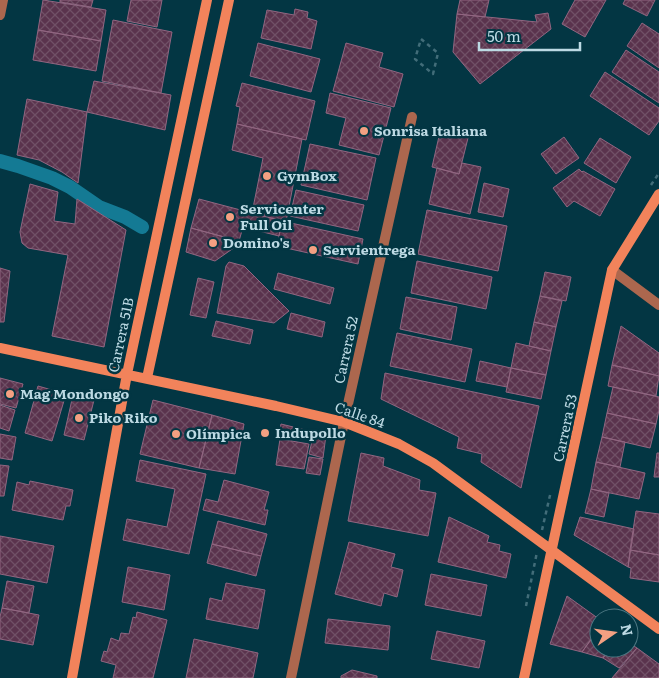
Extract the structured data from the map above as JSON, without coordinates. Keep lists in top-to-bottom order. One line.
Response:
{"streets":{"main road":["Carrera 51B","Calle 84","Carrera 53"],"street":["Carrera 52"]},"crossings":[["Carrera 51B","Calle 84"],["Carrera 52","Calle 84"],["Calle 84","Carrera 53"]],"places":["Sonrisa Italiana","GymBox","Servicenter Full Oil","Domino's","Servientrega","Mag Mondongo","Piko Riko","Indupollo","Olímpica"],"scale_bar":"50 m","north":"right"}
